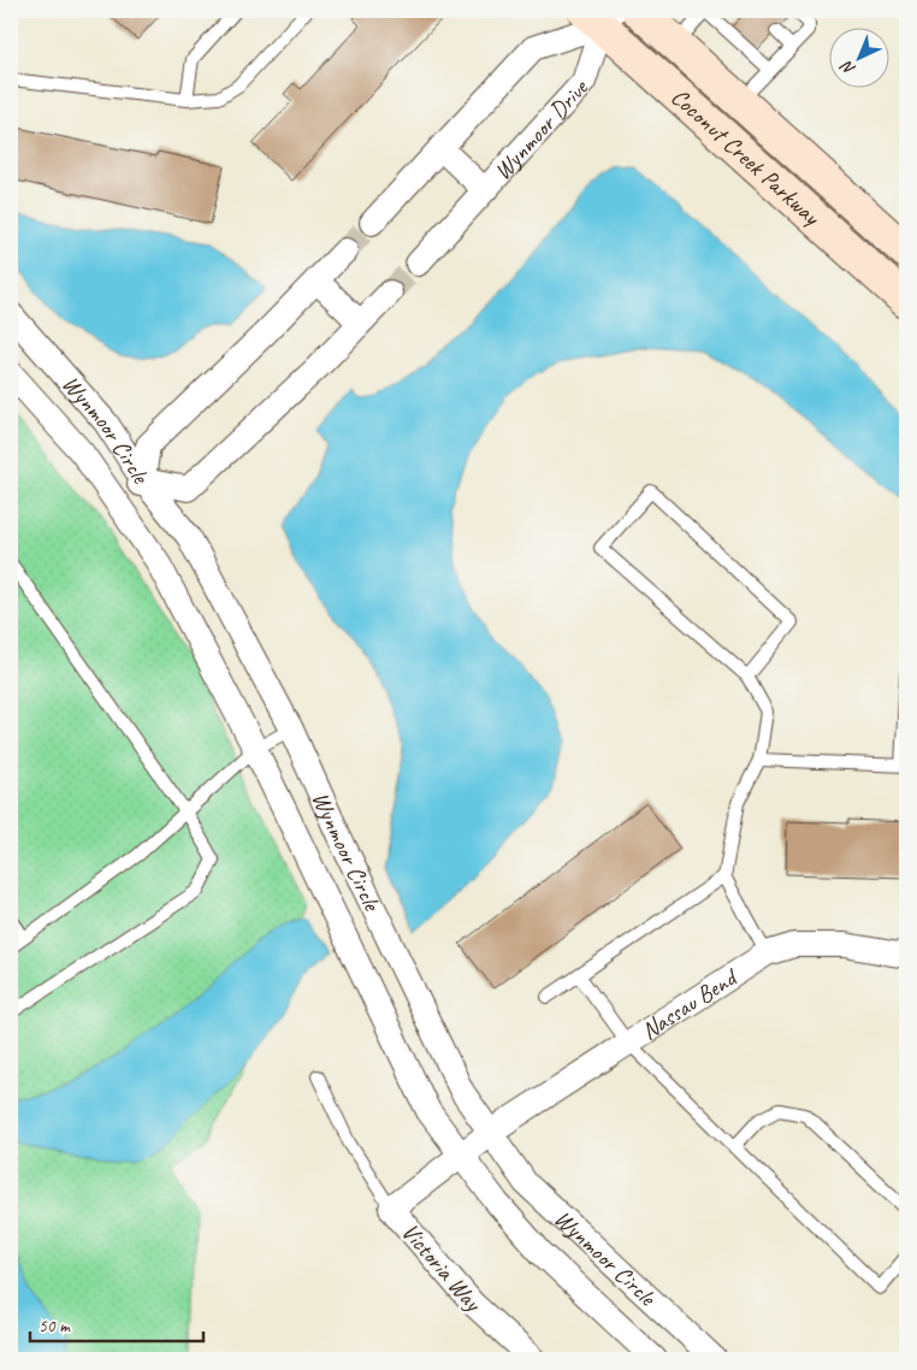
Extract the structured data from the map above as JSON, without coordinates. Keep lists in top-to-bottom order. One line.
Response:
{"streets":{"main road":["Coconut Creek Parkway"],"street":["Wynmoor Drive","Wynmoor Circle","Nassau Bend","Victoria Way"]},"crossings":[["Wynmoor Drive","Coconut Creek Parkway"],["Wynmoor Circle","Nassau Bend"],["Wynmoor Circle","Victoria Way"],["Nassau Bend","Victoria Way"]],"scale_bar":"50 m","north":"bottom left"}
